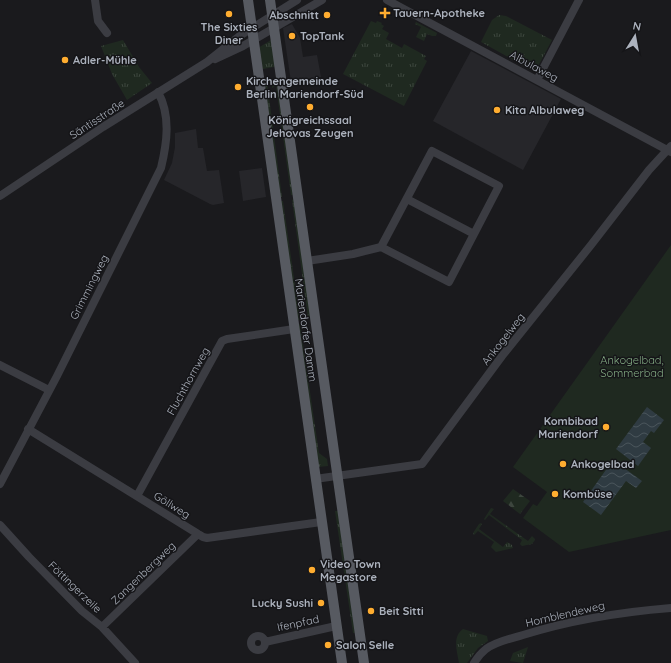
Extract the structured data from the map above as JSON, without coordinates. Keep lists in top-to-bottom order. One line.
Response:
{"streets":{"main road":["Mariendorfer Damm"],"street":["Albulaweg","Säntisstraße","Grimmingweg","Ankogelweg","Fluchthornweg","Göllweg","Zangenbergweg","Föttingerzeile","Hornblendeweg","Ifenpfad"]},"crossings":[["Albulaweg","Ankogelweg"],["Säntisstraße","Grimmingweg"],["Säntisstraße","Mariendorfer Damm"],["Grimmingweg","Göllweg"],["Mariendorfer Damm","Ankogelweg"],["Mariendorfer Damm","Fluchthornweg"],["Mariendorfer Damm","Göllweg"],["Mariendorfer Damm","Ifenpfad"],["Fluchthornweg","Göllweg"],["Göllweg","Zangenbergweg"],["Zangenbergweg","Föttingerzeile"]],"parks":["Ankogelbad, Sommerbad"],"places":{"health":["Tauern-Apotheke"],"other":["The Sixties Diner","Abschnitt","TopTank","Adler-Mühle","Kirchengemeinde Berlin Mariendorf-Süd","Königreichssaal Jehovas Zeugen","Kita Albulaweg","Kombibad Mariendorf","Ankogelbad","Kombüse","Video Town Megastore","Lucky Sushi","Beit Sitti","Salon Selle"]},"north":"top"}
